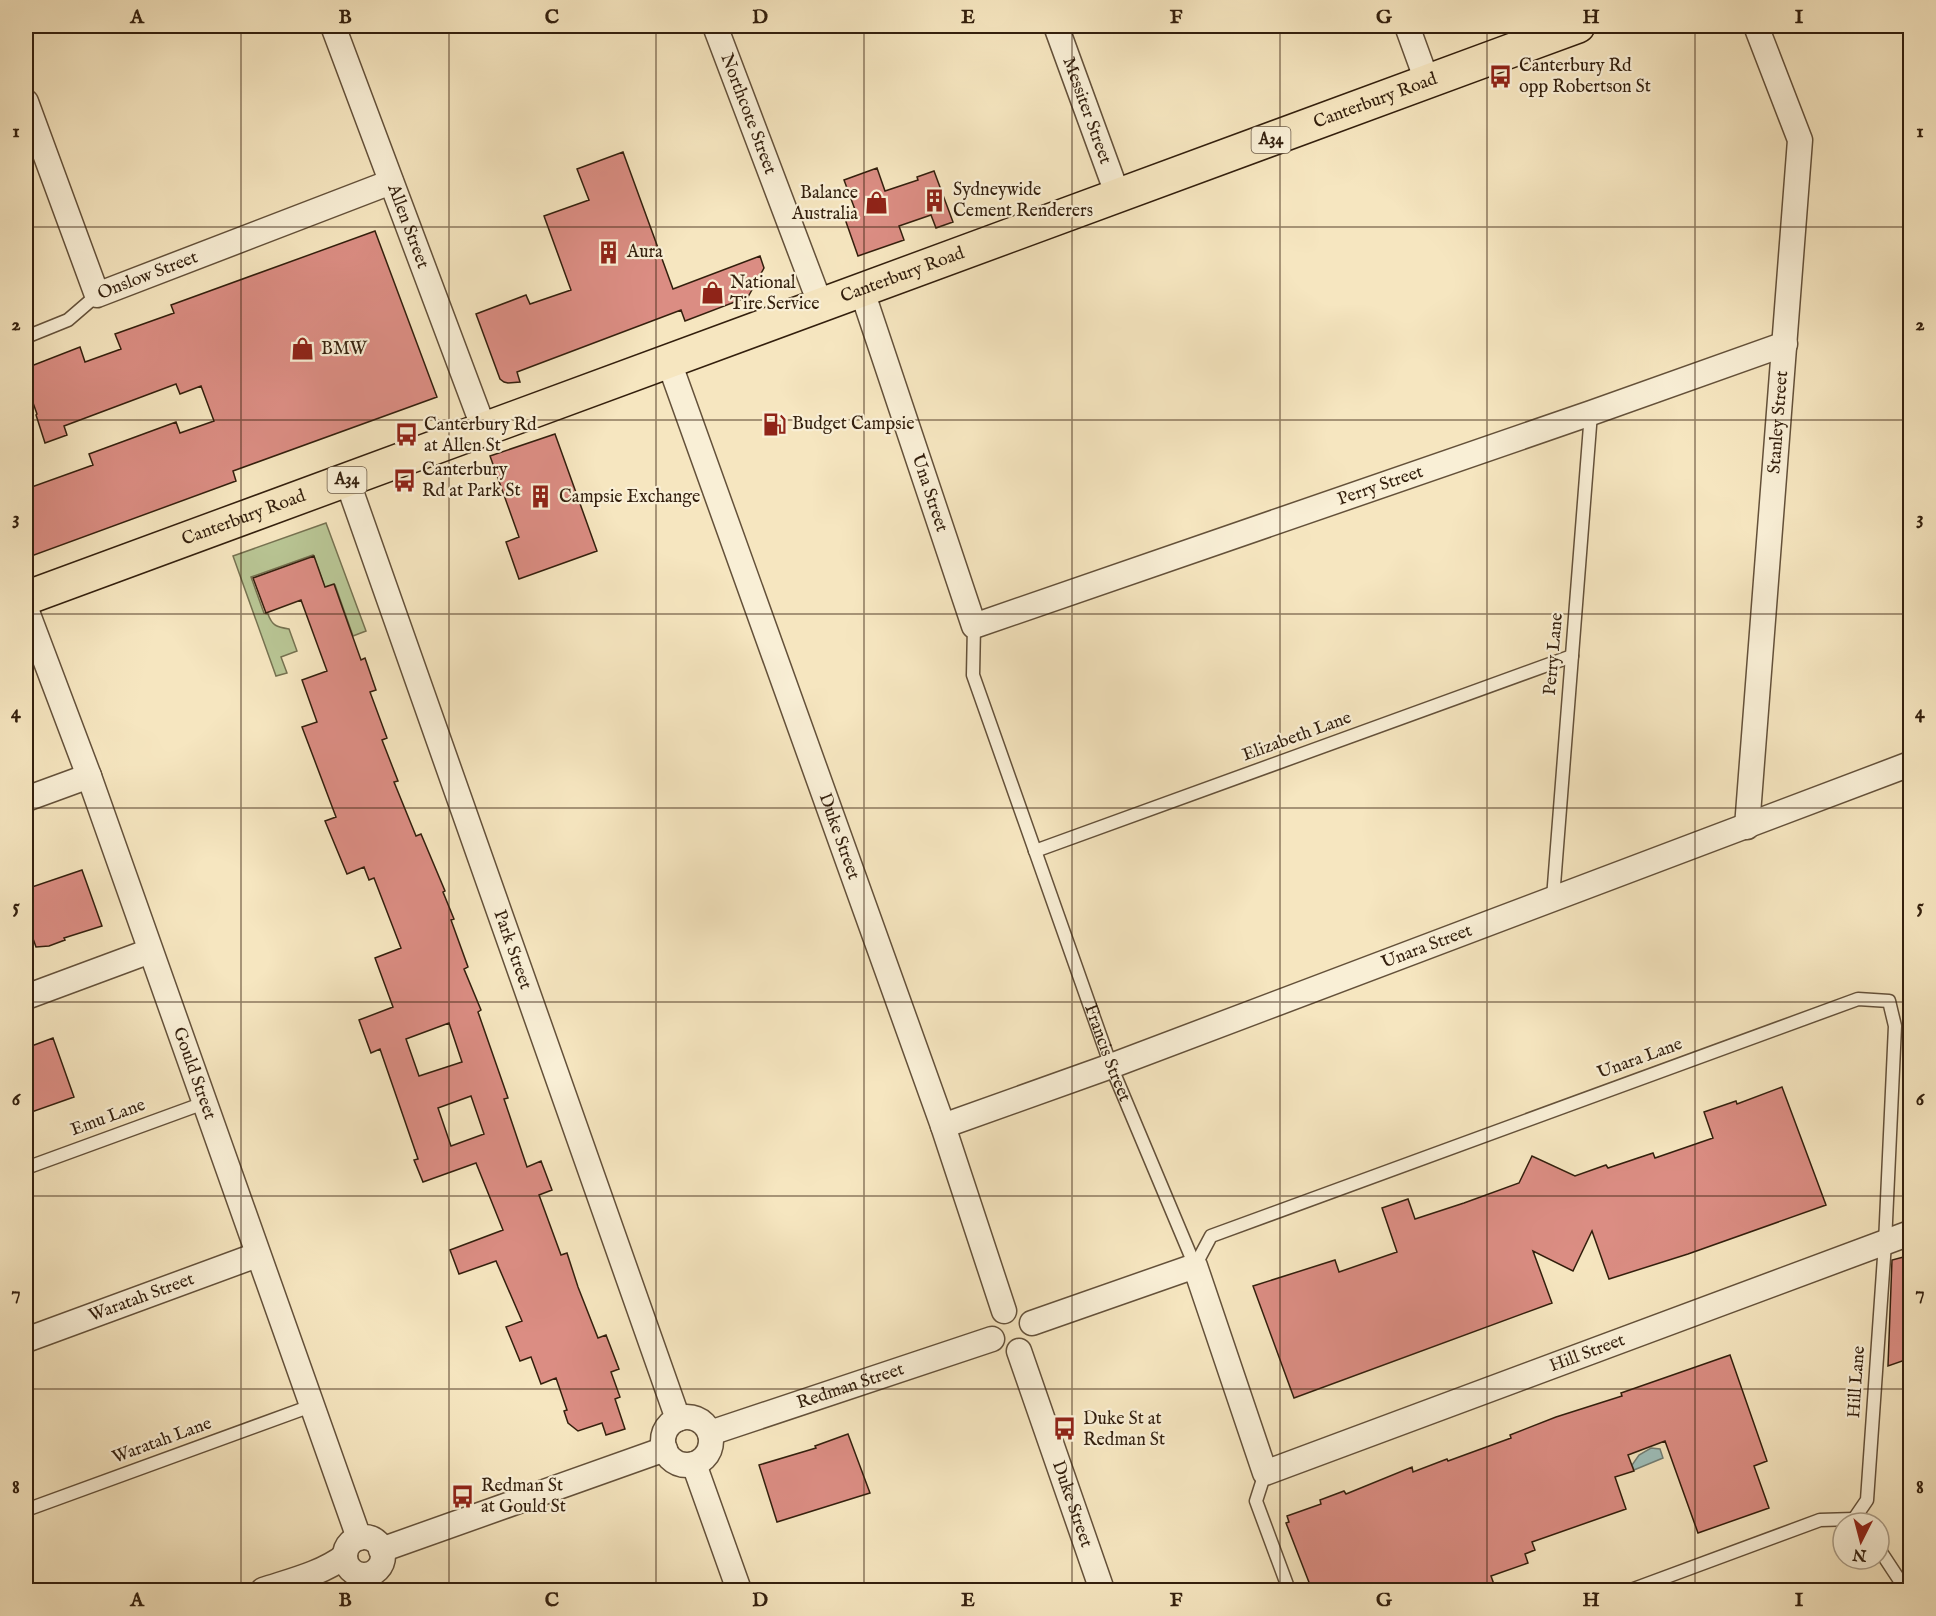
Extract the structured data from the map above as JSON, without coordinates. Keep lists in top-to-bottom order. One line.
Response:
{"streets":{"highway":["Canterbury Road","A34"],"street":["Messiter Street","Northcote Street","Allen Street","Onslow Street","Stanley Street","Perry Street","Una Street","Duke Street","Unara Street","Park Street","Francis Street","Gould Street","Waratah Street","Hill Street","Redman Street"],"lane":["Perry Lane","Elizabeth Lane","Unara Lane","Emu Lane","Hill Lane","Waratah Lane"]},"crossings":[["Canterbury Road","Messiter Street"],["Canterbury Road","Northcote Street"],["Canterbury Road","Allen Street"],["Canterbury Road","Una Street"],["Canterbury Road","Duke Street"],["Canterbury Road","Park Street"],["Allen Street","Onslow Street"],["Stanley Street","Perry Street"],["Stanley Street","Unara Street"],["Perry Street","Una Street"],["Perry Street","Perry Lane"],["Perry Street","Francis Street"],["Una Street","Francis Street"],["Perry Lane","Elizabeth Lane"],["Perry Lane","Unara Street"],["Elizabeth Lane","Francis Street"],["Duke Street","Unara Street"],["Duke Street","Redman Street"],["Unara Street","Francis Street"],["Park Street","Redman Street"],["Francis Street","Unara Lane"],["Francis Street","Hill Street"],["Unara Lane","Hill Street"],["Unara Lane","Hill Lane"],["Gould Street","Emu Lane"],["Gould Street","Waratah Street"],["Gould Street","Waratah Lane"],["Hill Street","Hill Lane"]],"places":{"bus stop":["Canterbury Rd opp Robertson St","Canterbury Rd at Allen St","Canterbury Rd at Park St","Duke St at Redman St","Redman St at Gould St"],"building":["Sydneywide Cement Renderers","Aura","Campsie Exchange"],"shop":["Balance Australia","National Tire Service","BMW"],"fuel station":["Budget Campsie"]},"north":"bottom","grid":{"columns":["A","B","C","D","E","F","G","H","I"],"rows":["1","2","3","4","5","6","7","8"]}}
